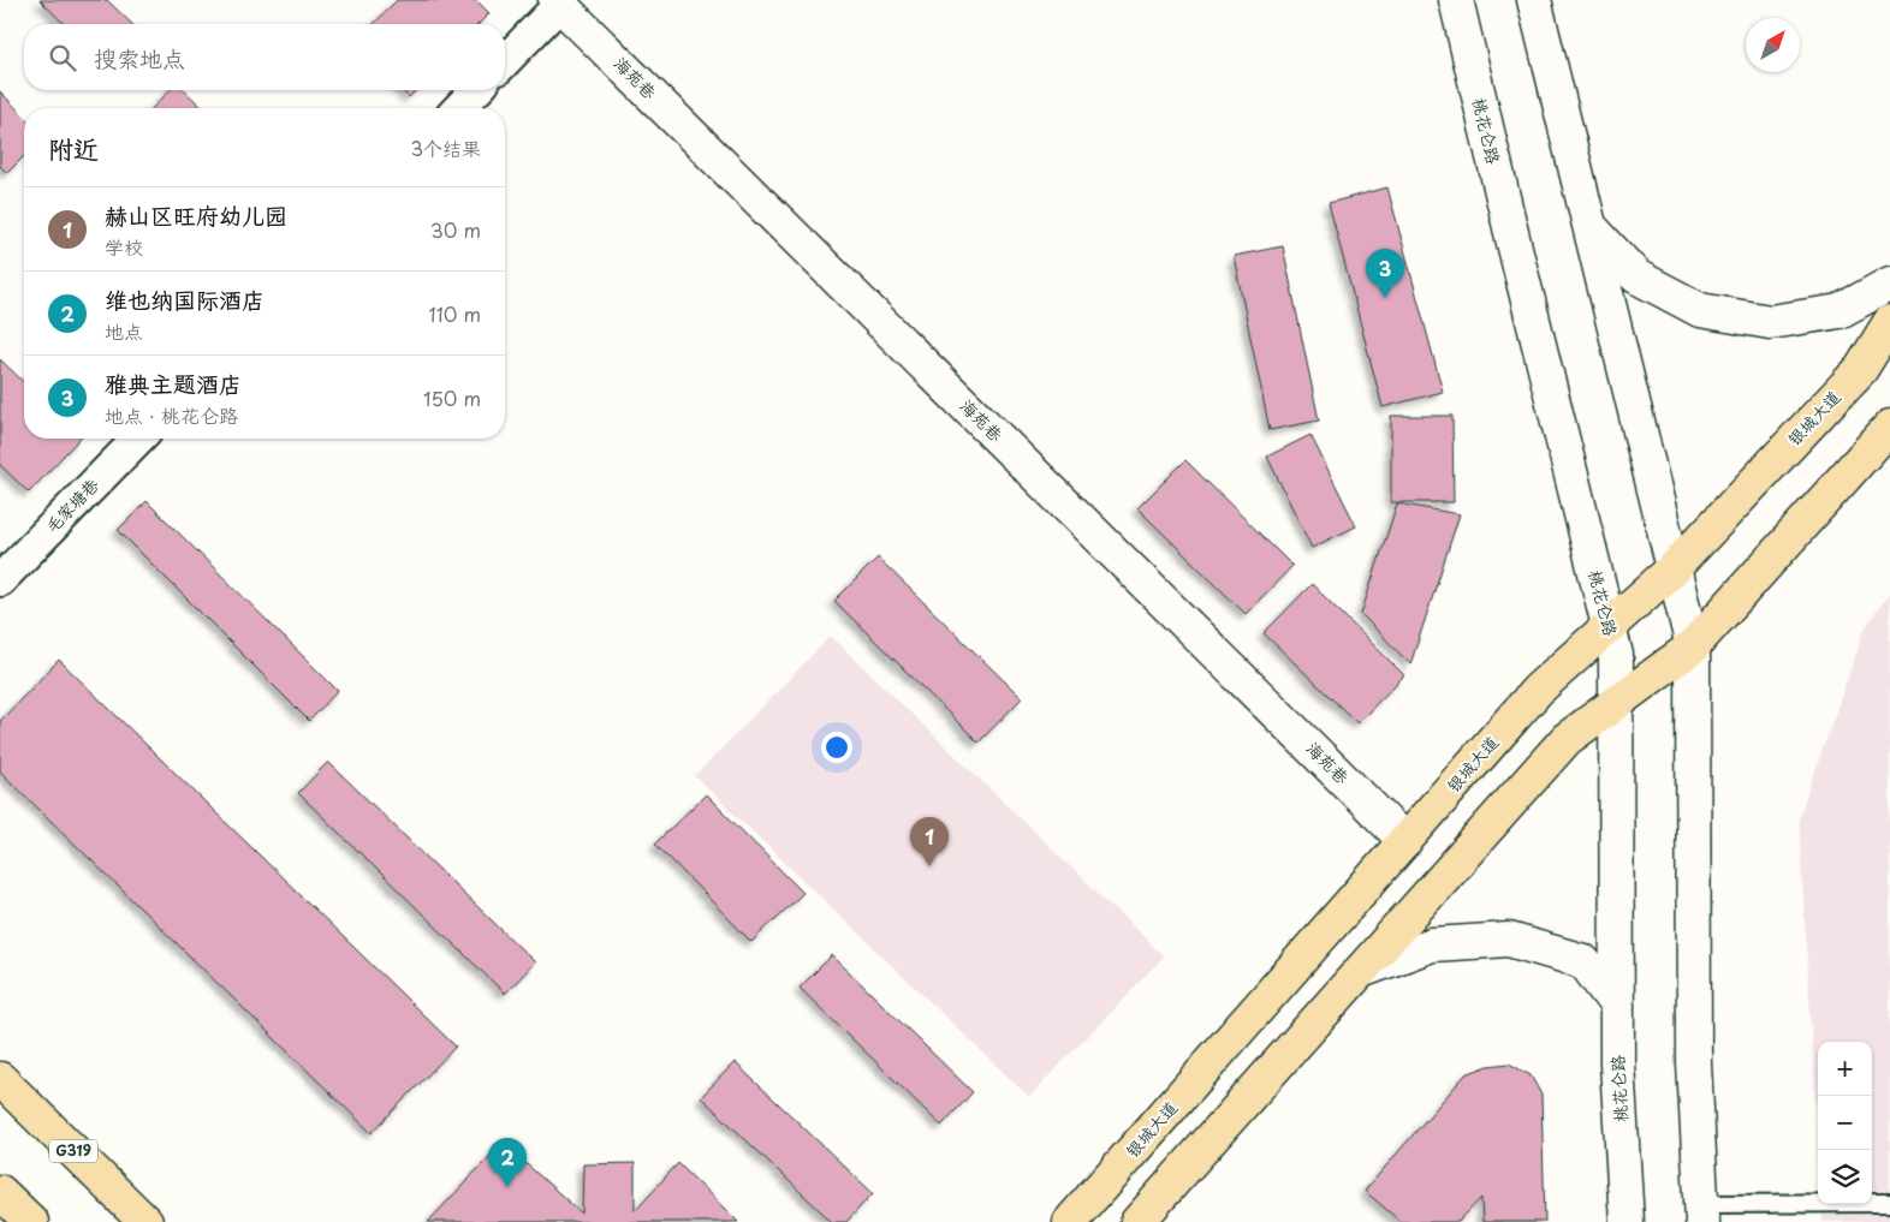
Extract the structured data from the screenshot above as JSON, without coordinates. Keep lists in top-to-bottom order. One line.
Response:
{"streets":{"main road":["海苑巷","桃花仑路","银城大道","G319"],"street":["毛家塘巷"]},"crossings":[["海苑巷","银城大道"],["桃花仑路","银城大道"]],"north":"top right","page":{"search":"搜索地点","heading":["附近","3个结果"],"list":[{"mark":"1","name":"赫山区旺府幼儿园","note":"学校","value":"30 m"},{"mark":"2","name":"维也纳国际酒店","note":"地点","value":"110 m"},{"mark":"3","name":"雅典主题酒店","note":"地点 · 桃花仑路","value":"150 m"}],"pins":["3","1","2"],"map_buttons":["+","−"]}}
